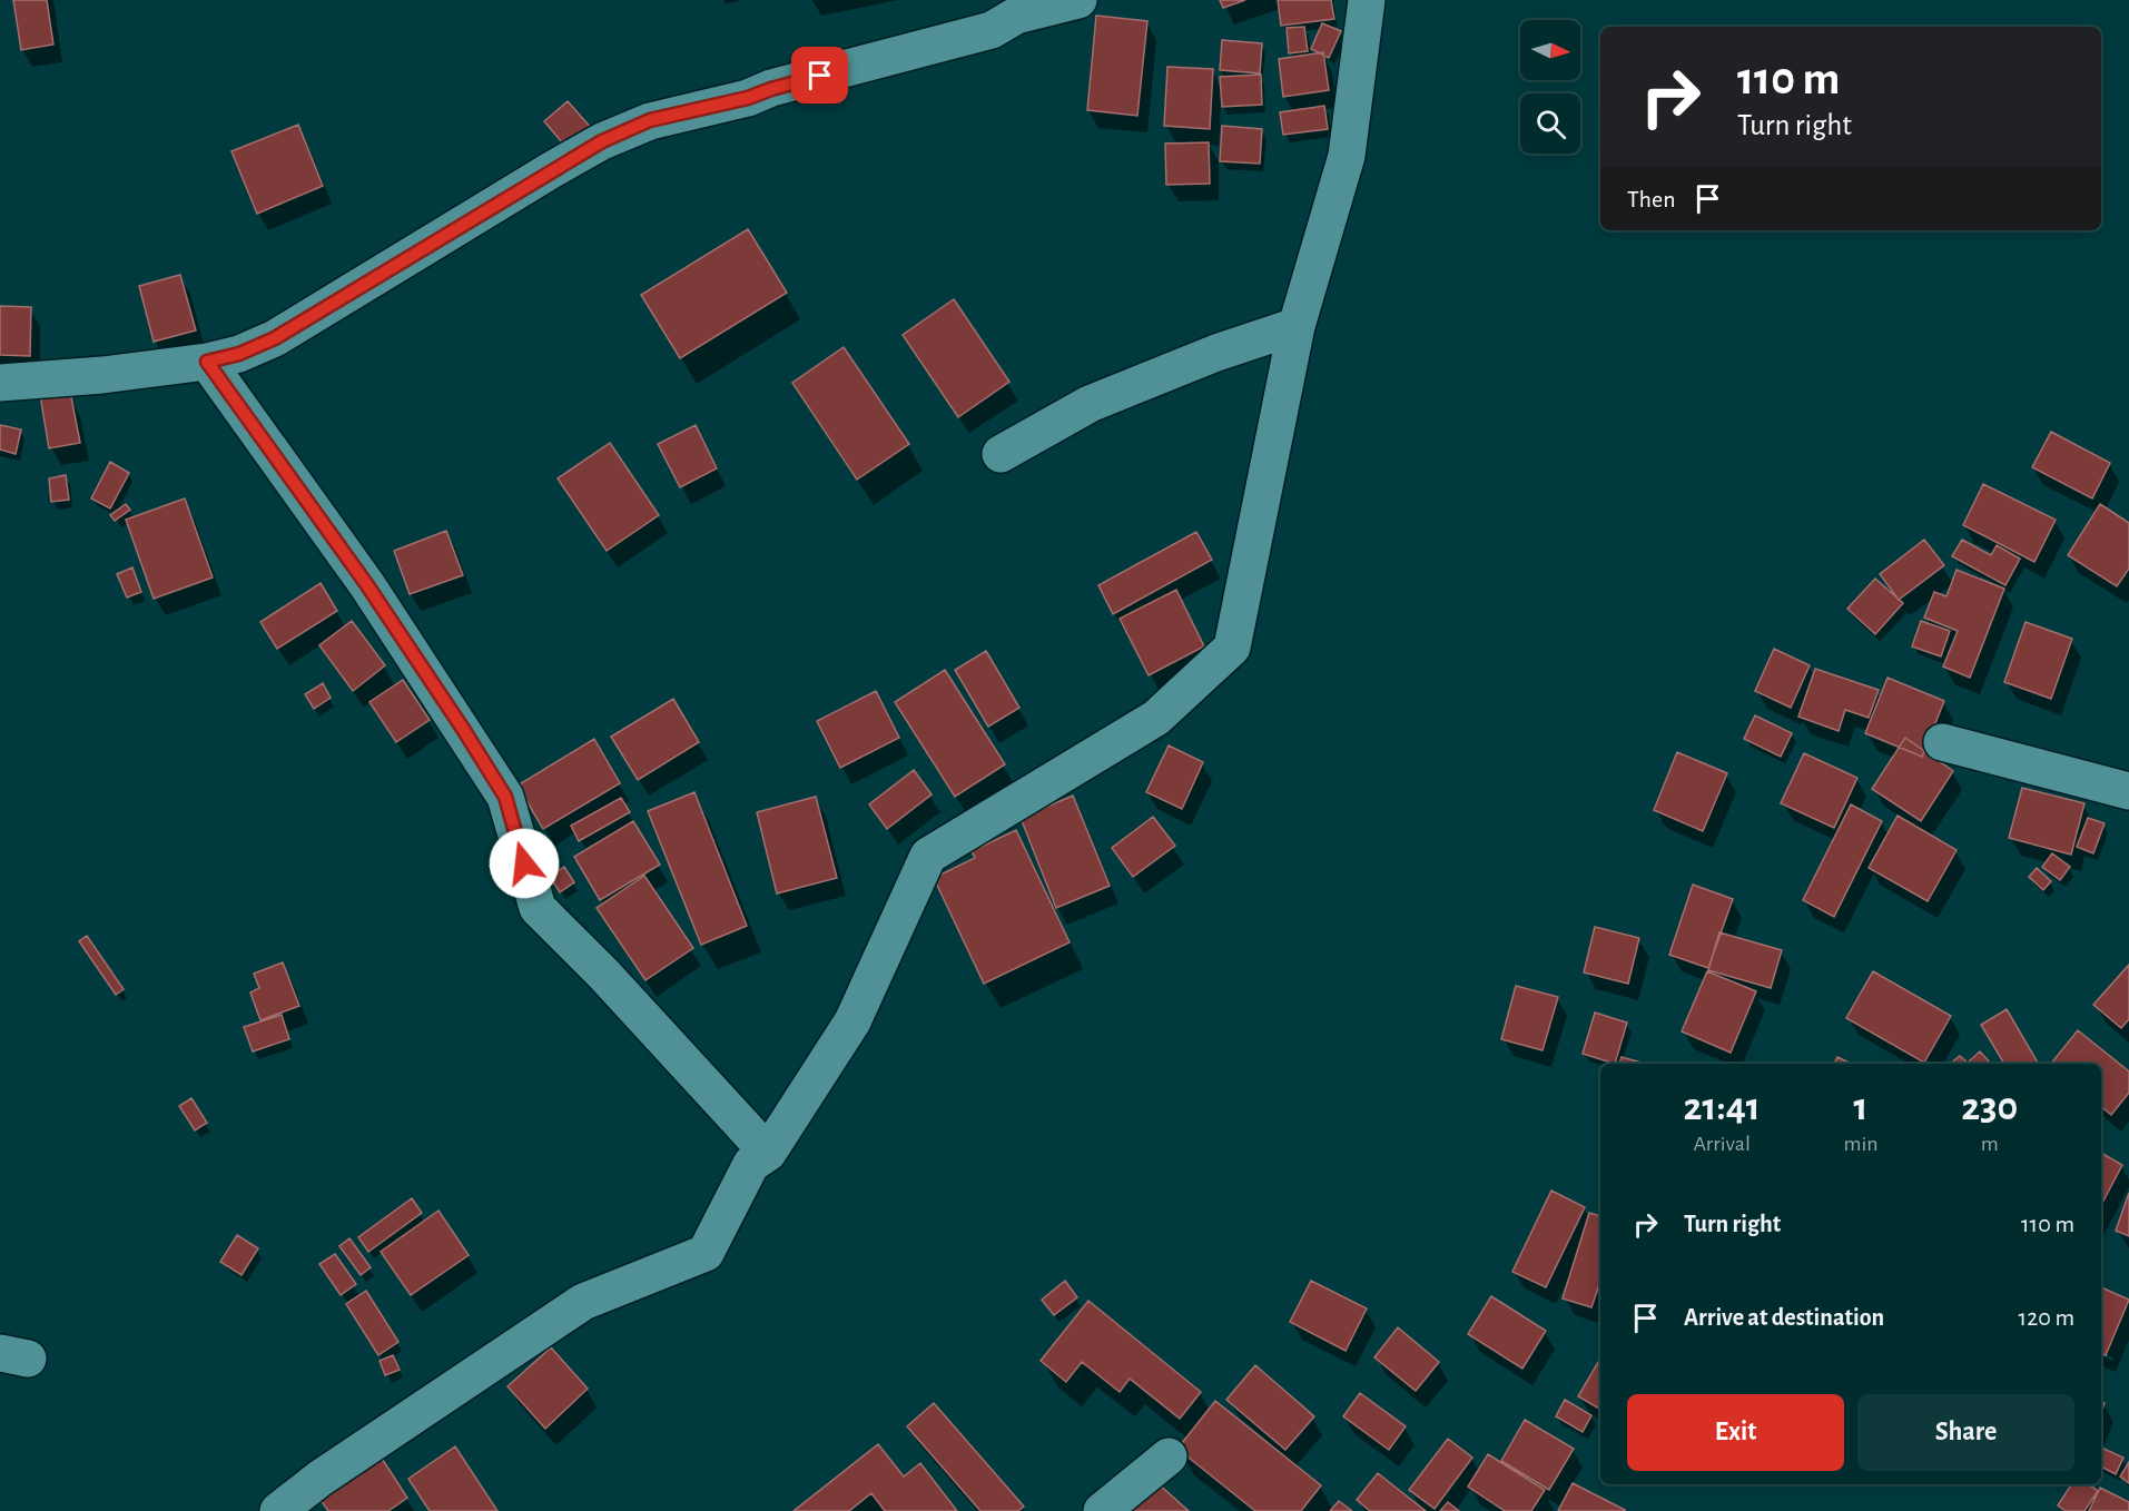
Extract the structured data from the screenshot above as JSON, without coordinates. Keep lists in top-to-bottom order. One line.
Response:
{"north":"right","page":{"turn":["110 m","Turn right"],"then":"Then","eta":["21:41","Arrival","1","min","230","m"],"list":[{"name":"Turn right","value":"110 m"},{"name":"Arrive at destination","value":"120 m"}],"buttons":["Exit","Share"]}}
